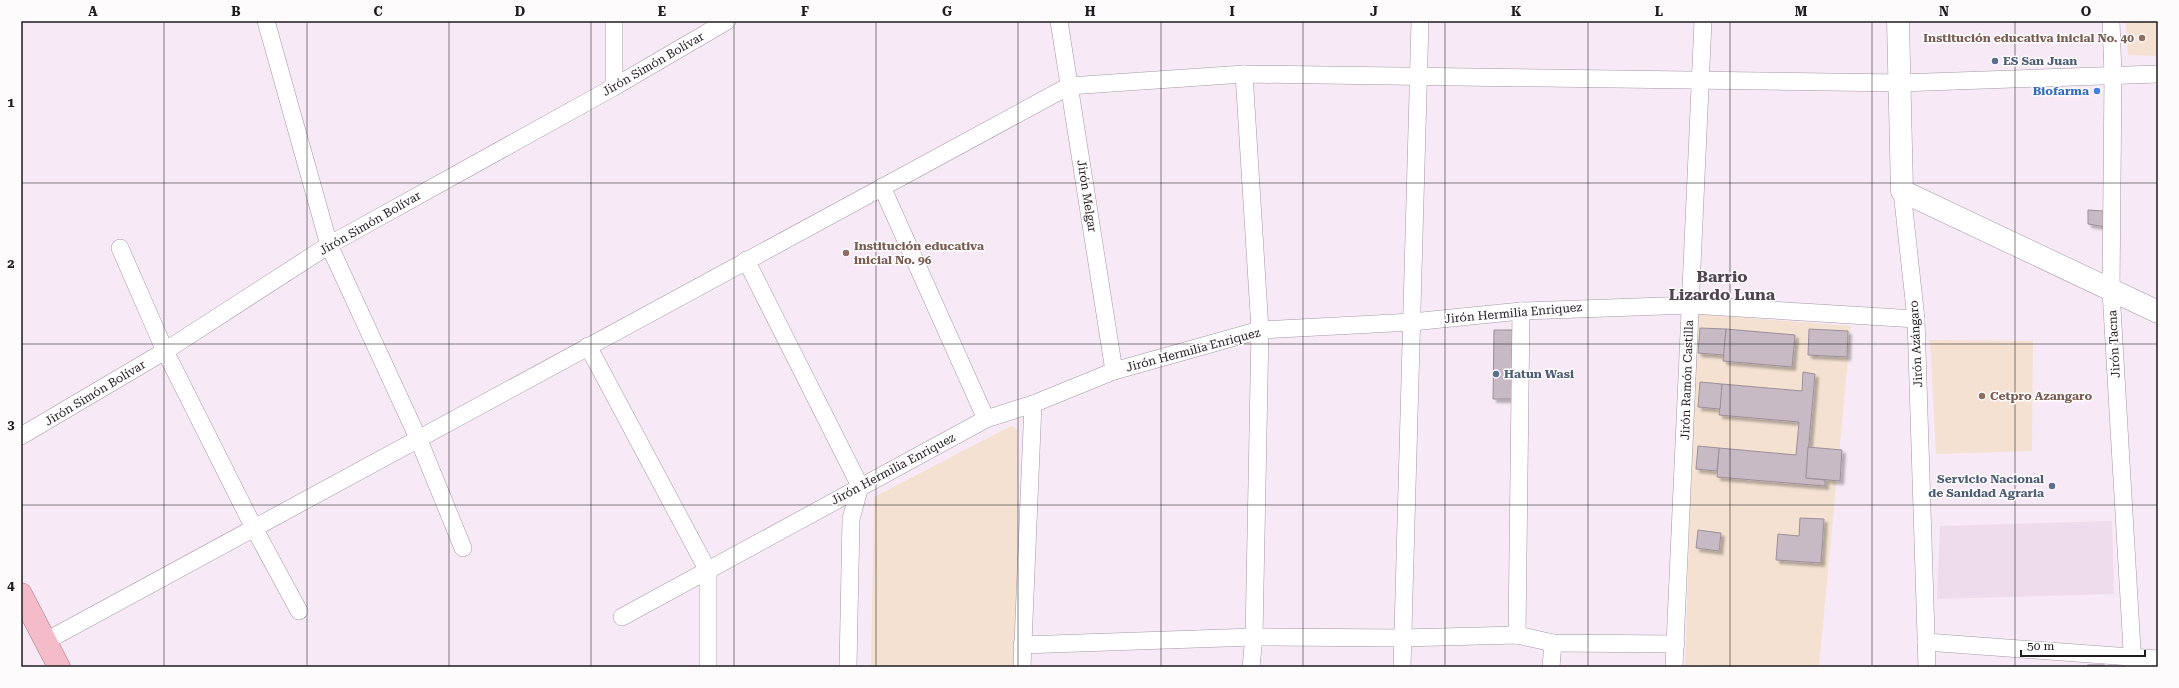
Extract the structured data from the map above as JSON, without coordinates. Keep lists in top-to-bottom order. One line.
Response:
{"streets":{"street":["Jirón Simón Bolívar","Jirón Melgar","Jirón Hermilia Enriquez","Jirón Azángaro","Jirón Tacna","Jirón Ramón Castilla"]},"crossings":[["Jirón Melgar","Jirón Hermilia Enriquez"],["Jirón Hermilia Enriquez","Jirón Azángaro"],["Jirón Hermilia Enriquez","Jirón Ramón Castilla"]],"districts":["Barrio Lizardo Luna"],"places":["Institución educativa inicial No. 40","ES San Juan","Biofarma","Institución educativa inicial No. 96","Hatun Wasi","Cetpro Azangaro","Servicio Nacional de Sanidad Agraria"],"scale_bar":"50 m","grid":{"columns":["A","B","C","D","E","F","G","H","I","J","K","L","M","N","O"],"rows":["1","2","3","4"]}}
